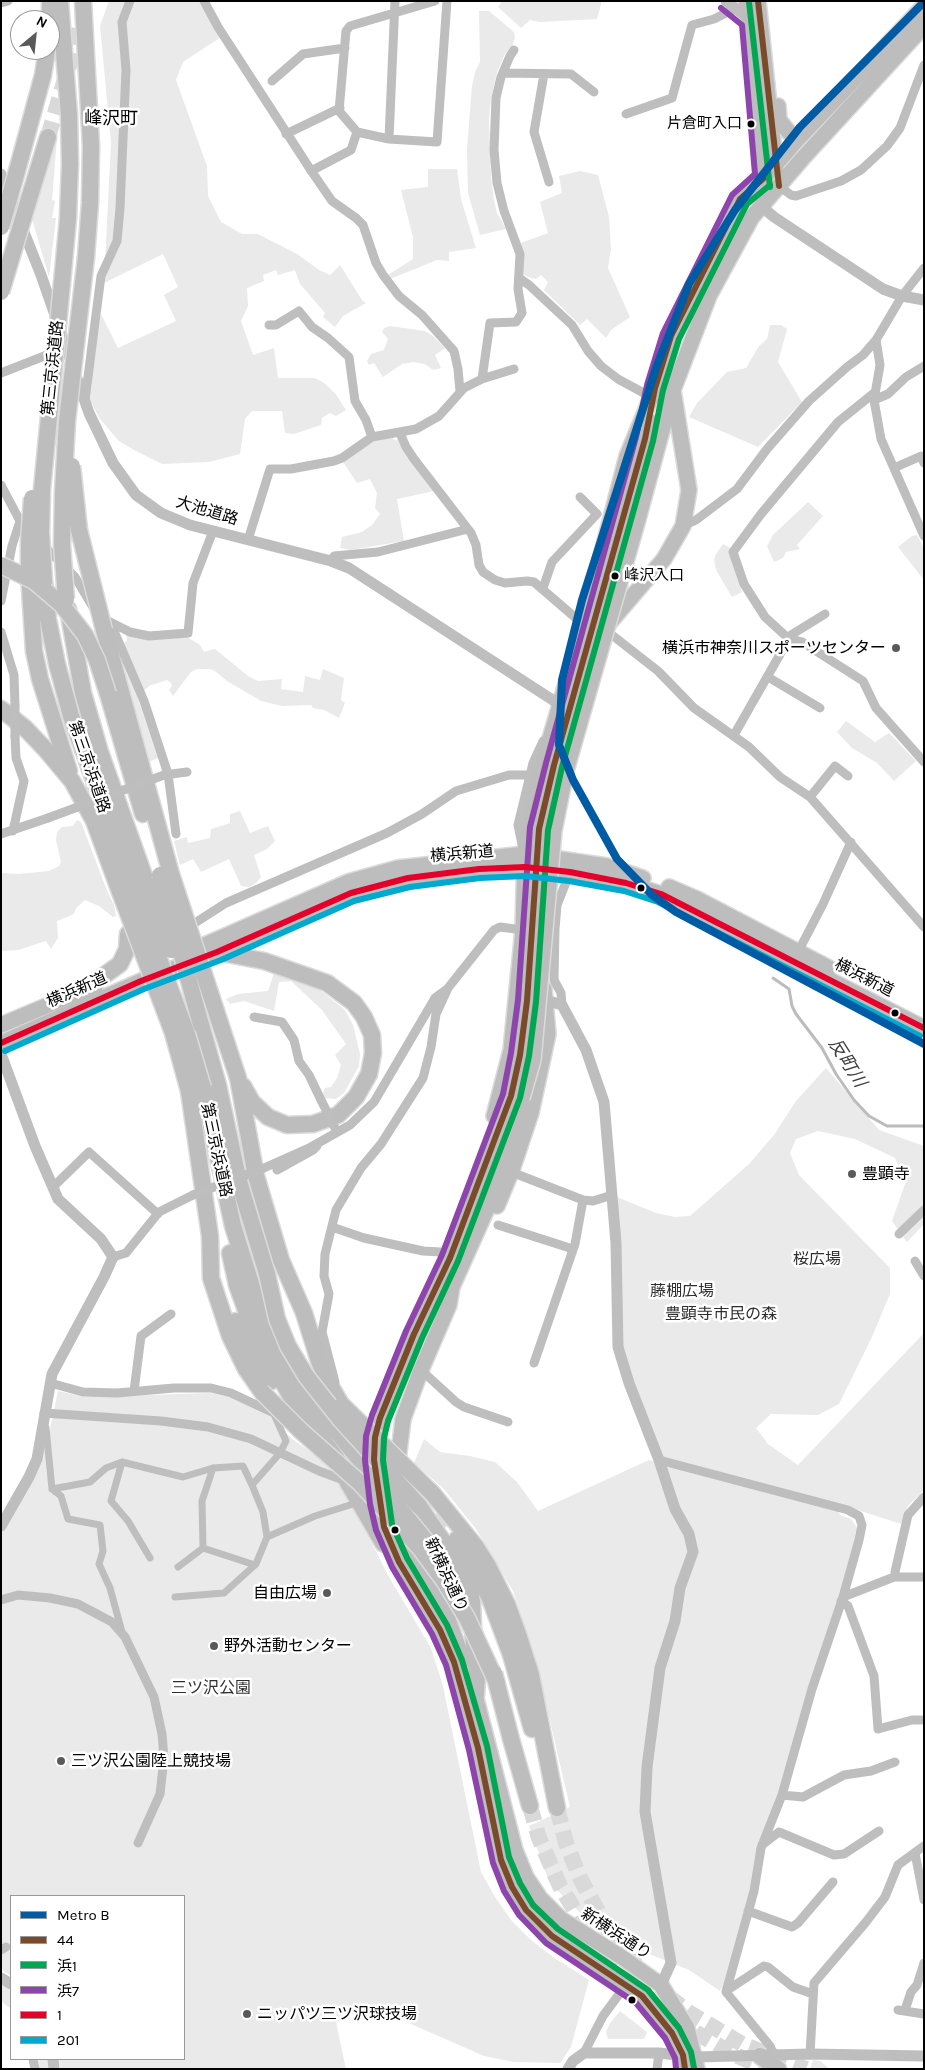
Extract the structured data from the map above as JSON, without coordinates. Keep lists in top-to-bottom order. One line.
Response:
{"streets":{"highway":["第三京浜道路"],"main road":["横浜新道","新横浜通り"],"street":["大池道路"]},"crossings":[["第三京浜道路","新横浜通り"]],"districts":["峰沢町"],"water":["反町川"],"parks":["桜広場","藤棚広場","豊顕寺市民の森","三ツ沢公園"],"places":["片倉町入口","峰沢入口","横浜市神奈川スポーツセンター","豊顕寺","自由広場","野外活動センター","三ツ沢公園陸上競技場","ニッパツ三ツ沢球技場"],"lines":["transit line 44","metro line B","transit line 浜1","transit line 浜7","transit line 1","transit line 201"],"legend":["Metro B","44","浜1","浜7","1","201"],"north":"top right"}
